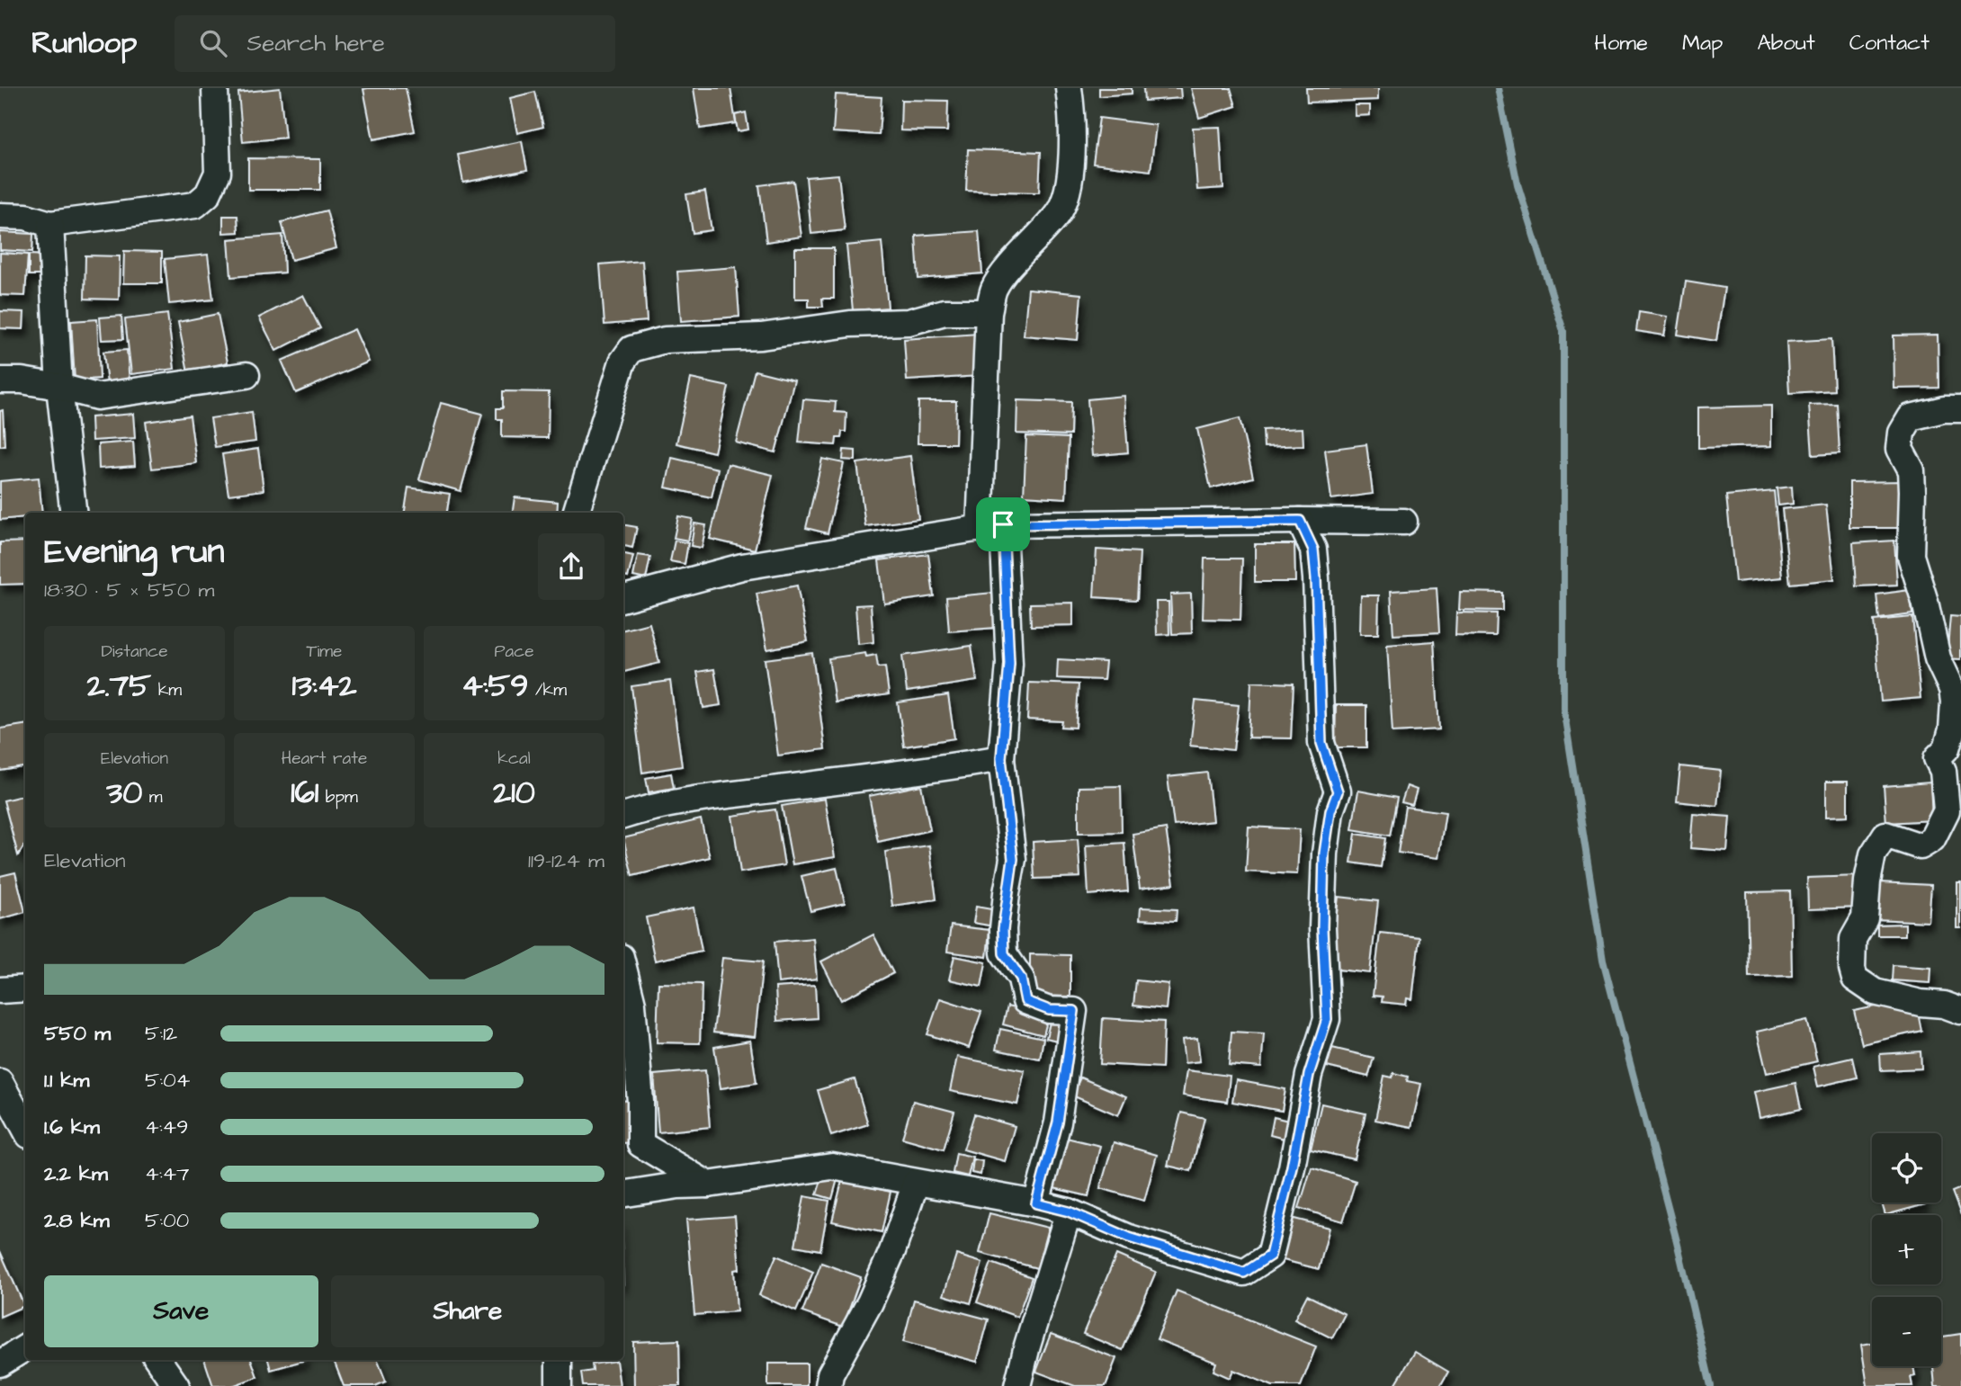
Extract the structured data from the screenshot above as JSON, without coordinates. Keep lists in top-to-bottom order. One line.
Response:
{"page":{"header":"Runloop","search":"Search here","nav":["Home","Map","About","Contact"],"heading":["Evening run","18:30 · 5 × 550 m"],"stats":[["Distance","2.75 km"],["Time","13:42"],["Pace","4:59 /km"],["Elevation","30 m"],["Heart rate","161 bpm"],["kcal","210"]],"chart":["Elevation","119–124 m"],"list":[{"name":"550 m","note":"5:12"},{"name":"1.1 km","note":"5:04"},{"name":"1.6 km","note":"4:49"},{"name":"2.2 km","note":"4:47"},{"name":"2.8 km","note":"5:00"}],"map_buttons":["+","−"],"buttons":["Save","Share"]}}
